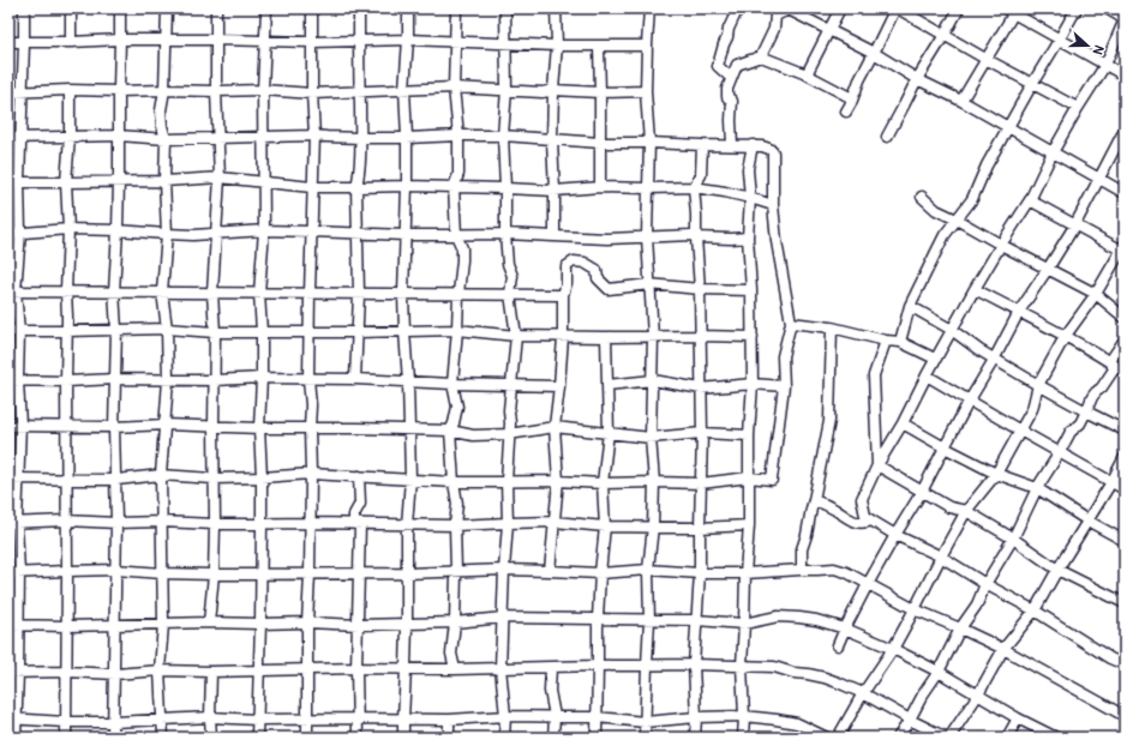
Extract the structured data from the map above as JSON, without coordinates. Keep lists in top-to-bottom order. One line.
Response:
{"north":"right"}
